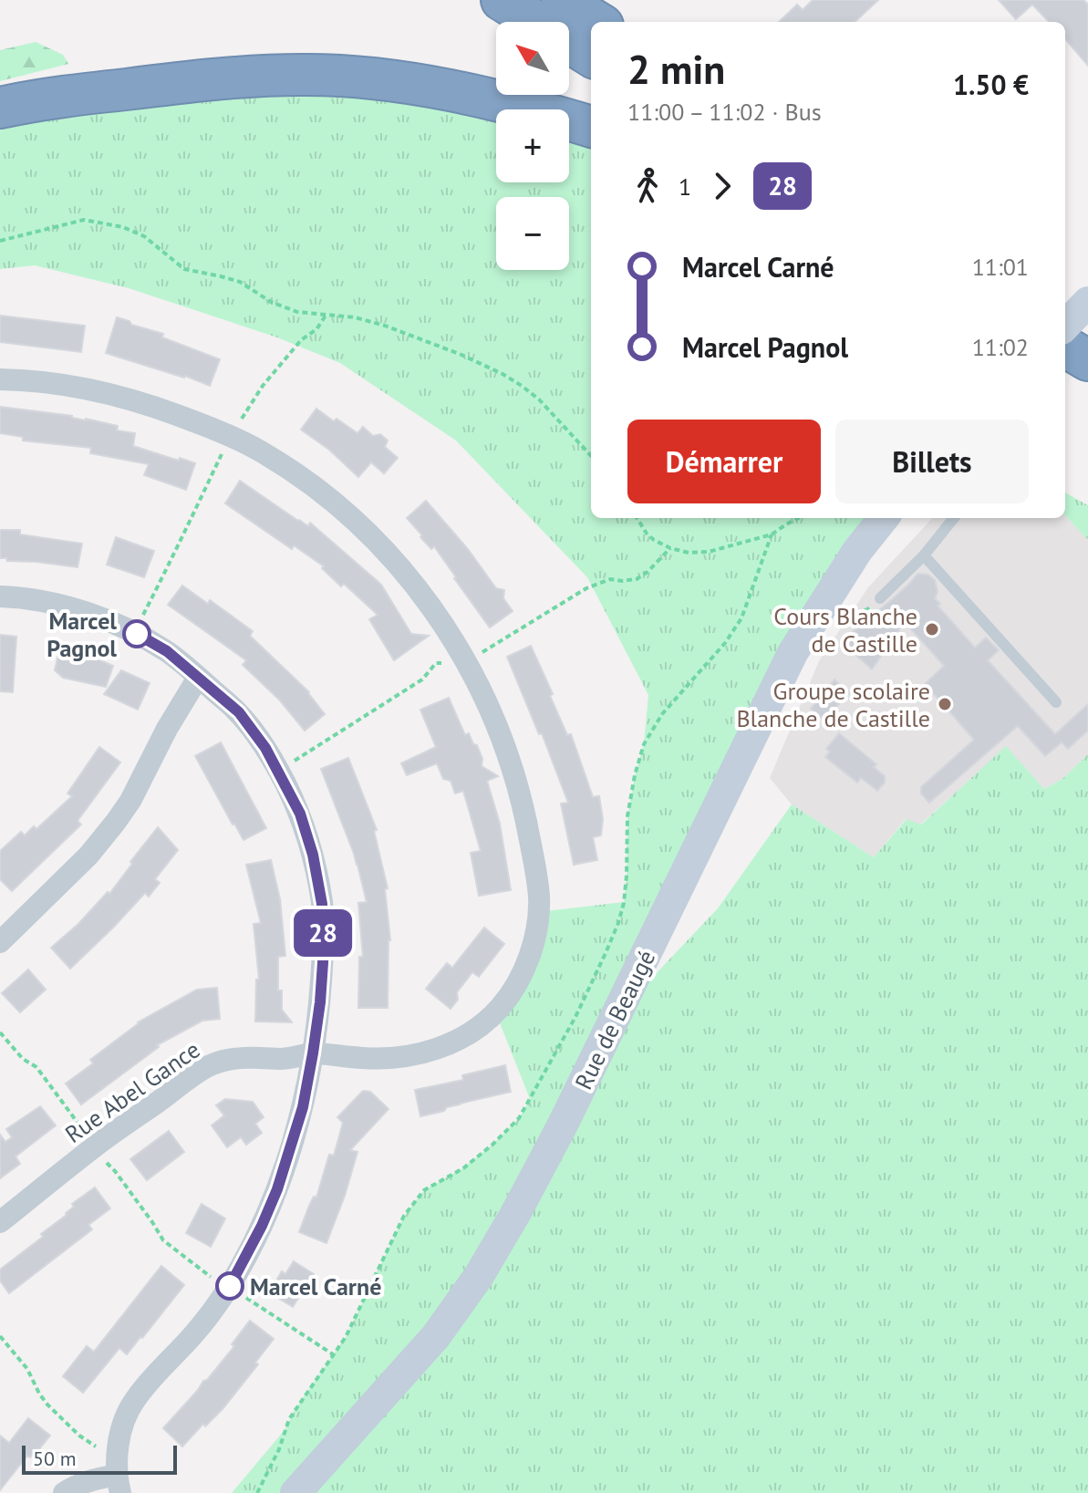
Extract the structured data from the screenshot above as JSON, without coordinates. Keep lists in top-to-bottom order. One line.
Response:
{"streets":{"street":["Rue de Beaugé","Rue Abel Gance"]},"places":["Cours Blanche de Castille","Marcel Pagnol","Groupe scolaire Blanche de Castille","Marcel Carné"],"lines":["bus line 28"],"scale_bar":"50 m","north":"top left","page":{"on_map":"28","map_buttons":["+","−"],"heading":["2 min","11:00 – 11:02 · Bus","1.50 €"],"legs":["1","28"],"list":[{"name":"Marcel Carné","value":"11:01"},{"name":"Marcel Pagnol","value":"11:02"}],"buttons":["Démarrer","Billets"],"scale":"50 m"}}
